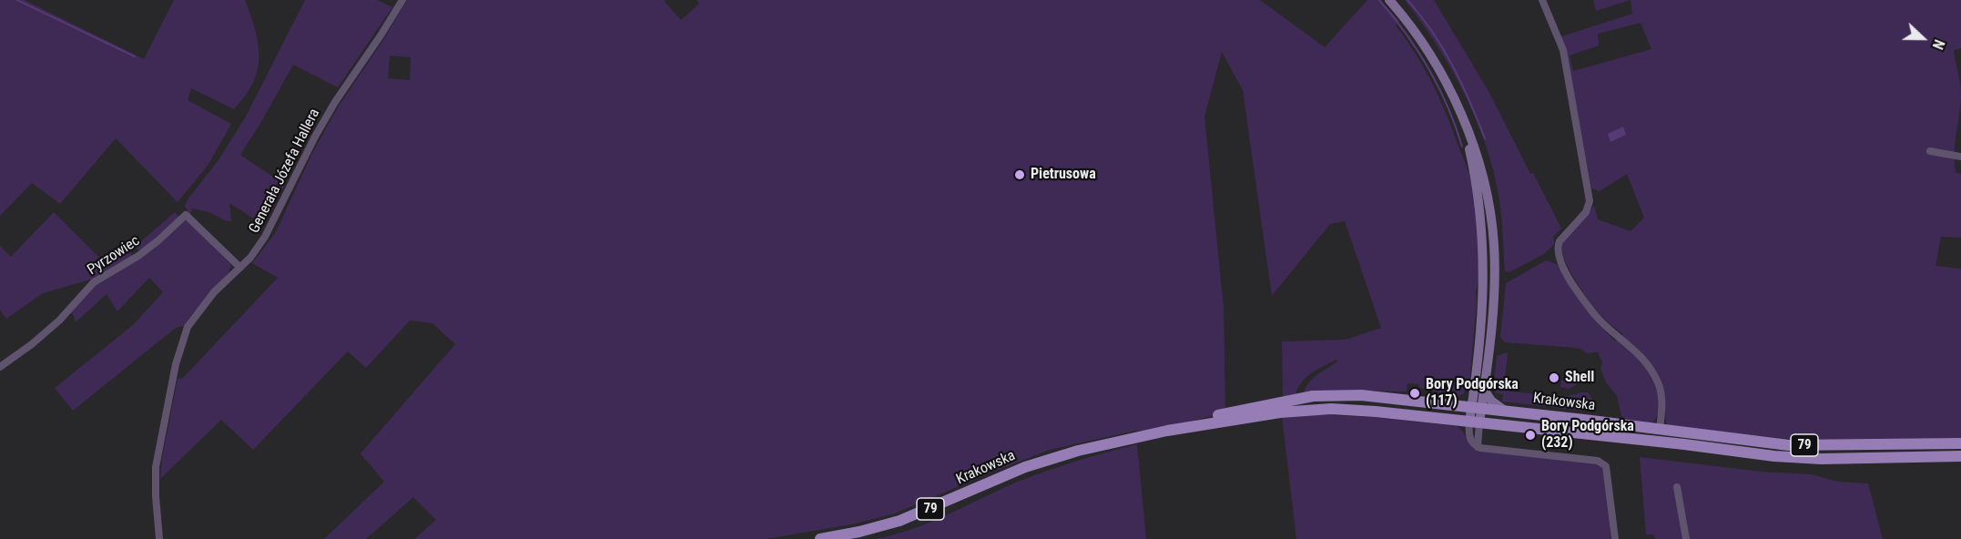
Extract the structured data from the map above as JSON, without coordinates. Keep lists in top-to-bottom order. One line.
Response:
{"streets":{"main road":["Krakowska","79"],"street":["Generała Józefa Hallera","Pyrzowiec"]},"crossings":[["Generała Józefa Hallera","Pyrzowiec"]],"places":["Pietrusowa","Shell","Bory Podgórska (117)","Bory Podgórska (232)"],"north":"right"}
